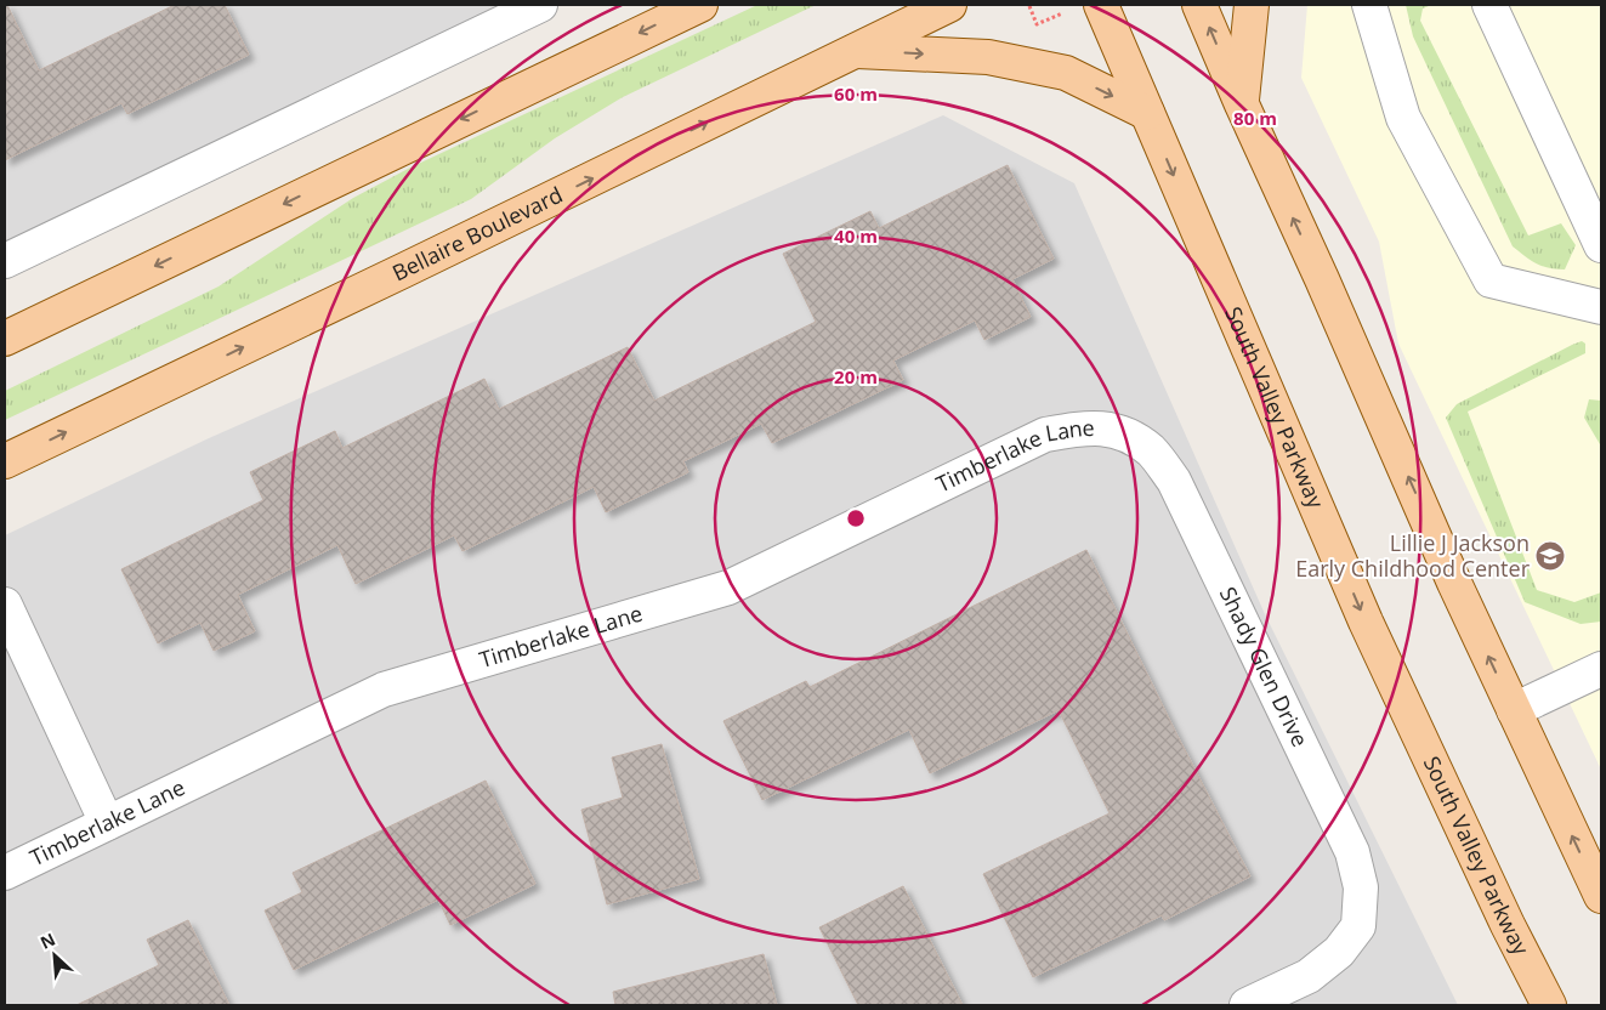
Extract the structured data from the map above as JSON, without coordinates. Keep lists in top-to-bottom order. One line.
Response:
{"streets":{"main road":["Bellaire Boulevard","South Valley Parkway"],"street":["Timberlake Lane","Shady Glen Drive"]},"crossings":[["Timberlake Lane","Shady Glen Drive"]],"places":{"school or university":["Lillie J Jackson Early Childhood Center"]},"north":"top left","rings":["60 m","80 m","40 m","20 m"]}
